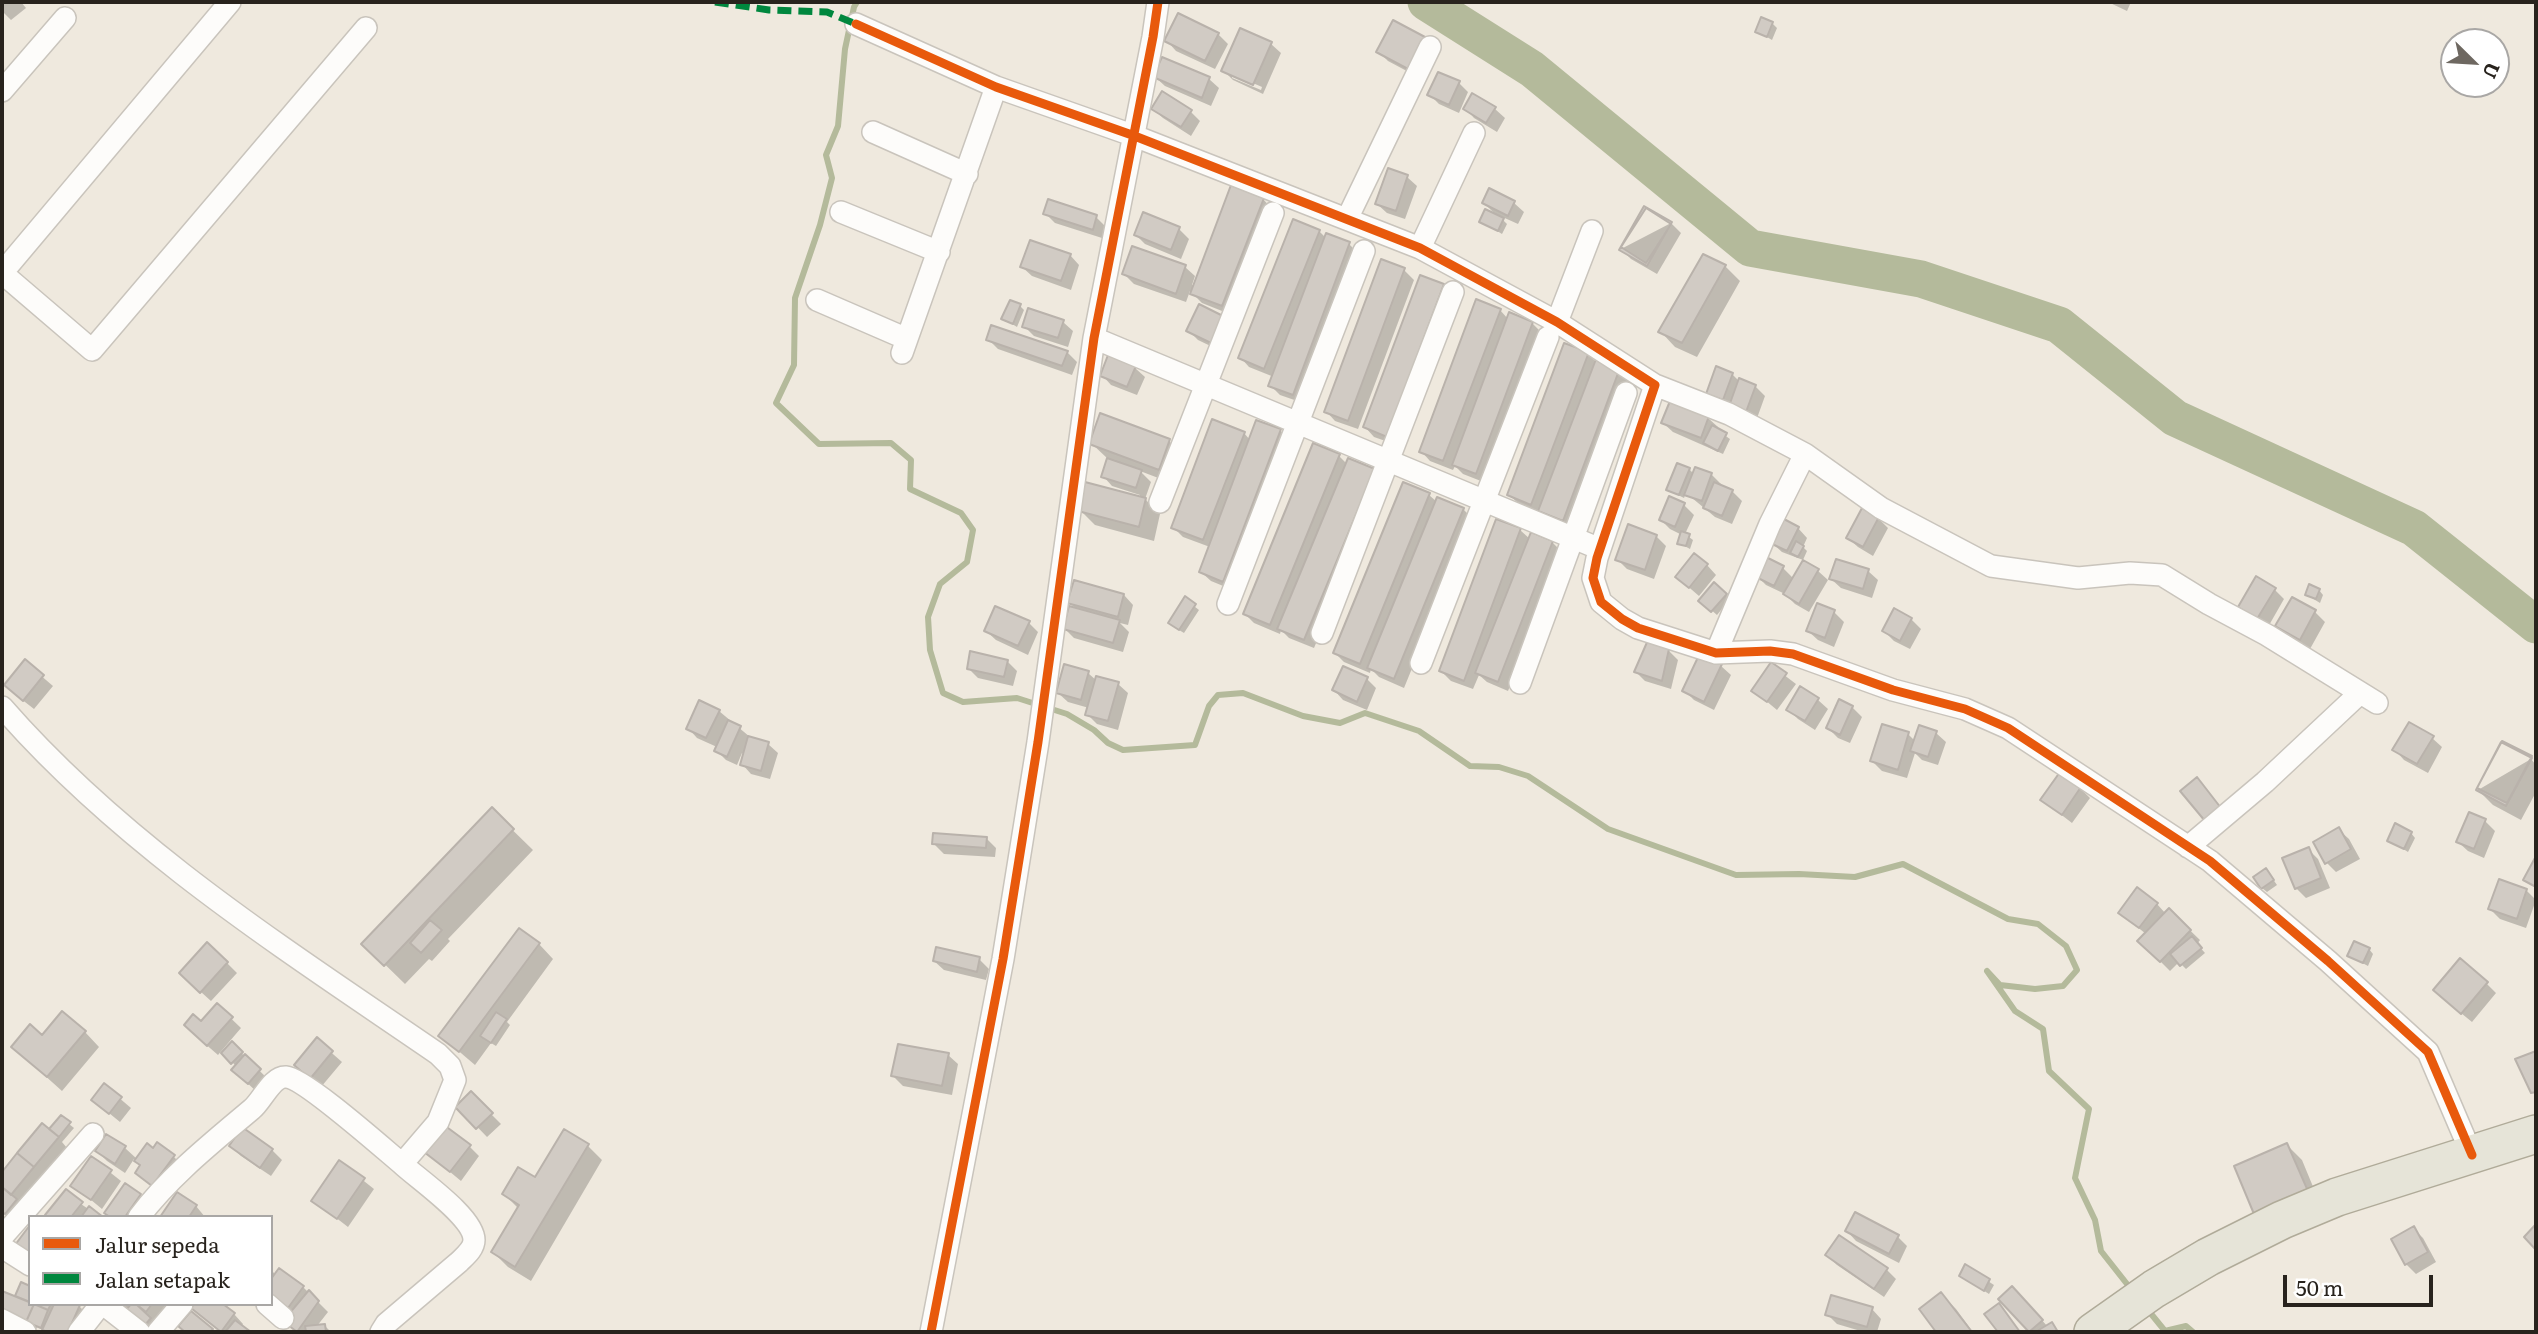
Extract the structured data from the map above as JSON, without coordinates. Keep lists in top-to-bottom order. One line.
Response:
{"legend":["Jalur sepeda","Jalan setapak"],"scale_bar":"50 m","north":"bottom right"}
